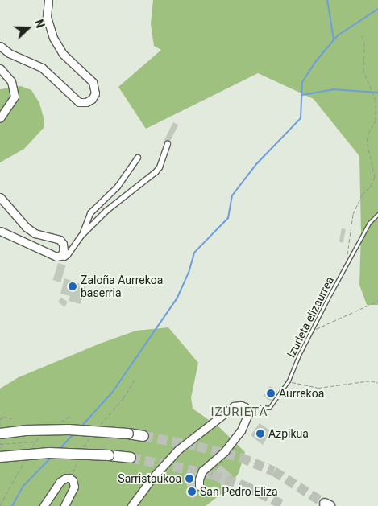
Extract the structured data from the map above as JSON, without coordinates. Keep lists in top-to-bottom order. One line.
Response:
{"streets":{"lane":["Izurieta elizaurrea"]},"districts":["IZURIETA"],"places":["Zaloña Aurrekoa baserria","Aurrekoa","Azpikua","Sarristaukoa","San Pedro Eliza"],"north":"right"}
